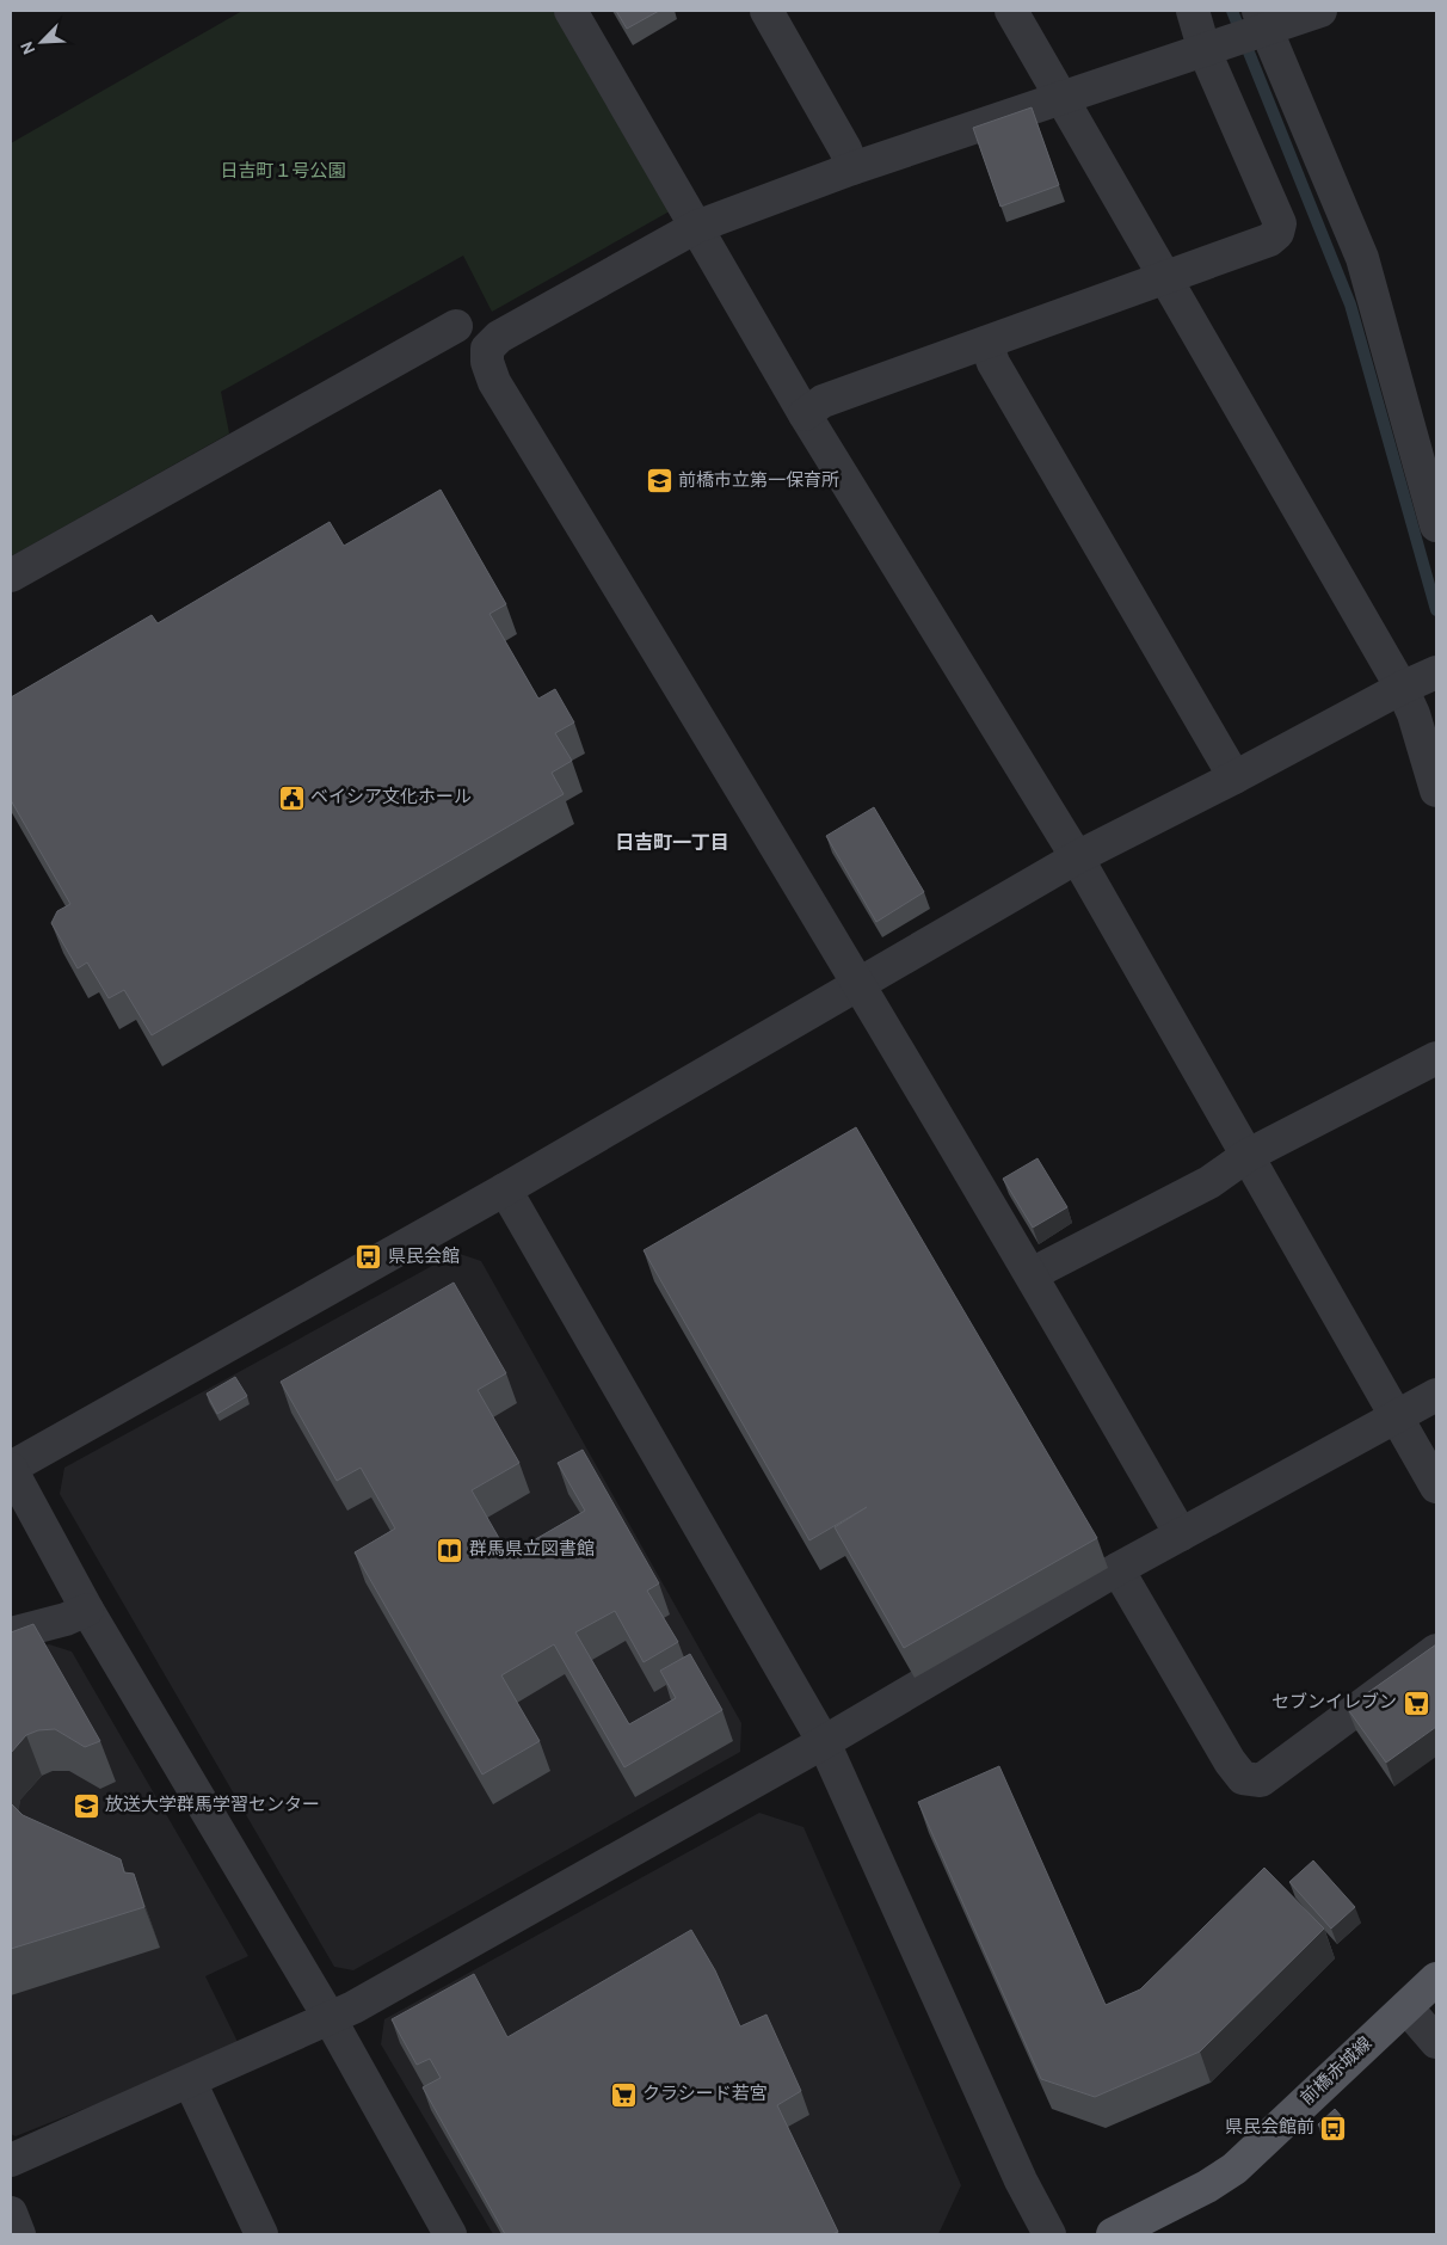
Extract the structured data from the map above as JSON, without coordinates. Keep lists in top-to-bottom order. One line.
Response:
{"streets":{"main road":["前橋赤城線"]},"districts":["日吉町一丁目"],"parks":["日吉町１号公園"],"places":{"school or university":["前橋市立第一保育所","放送大学群馬学習センター"],"public building":["ベイシア文化ホール"],"bus stop":["県民会館","県民会館前"],"library":["群馬県立図書館"],"supermarket":["セブンイレブン","クラシード若宮"]},"north":"bottom left"}
